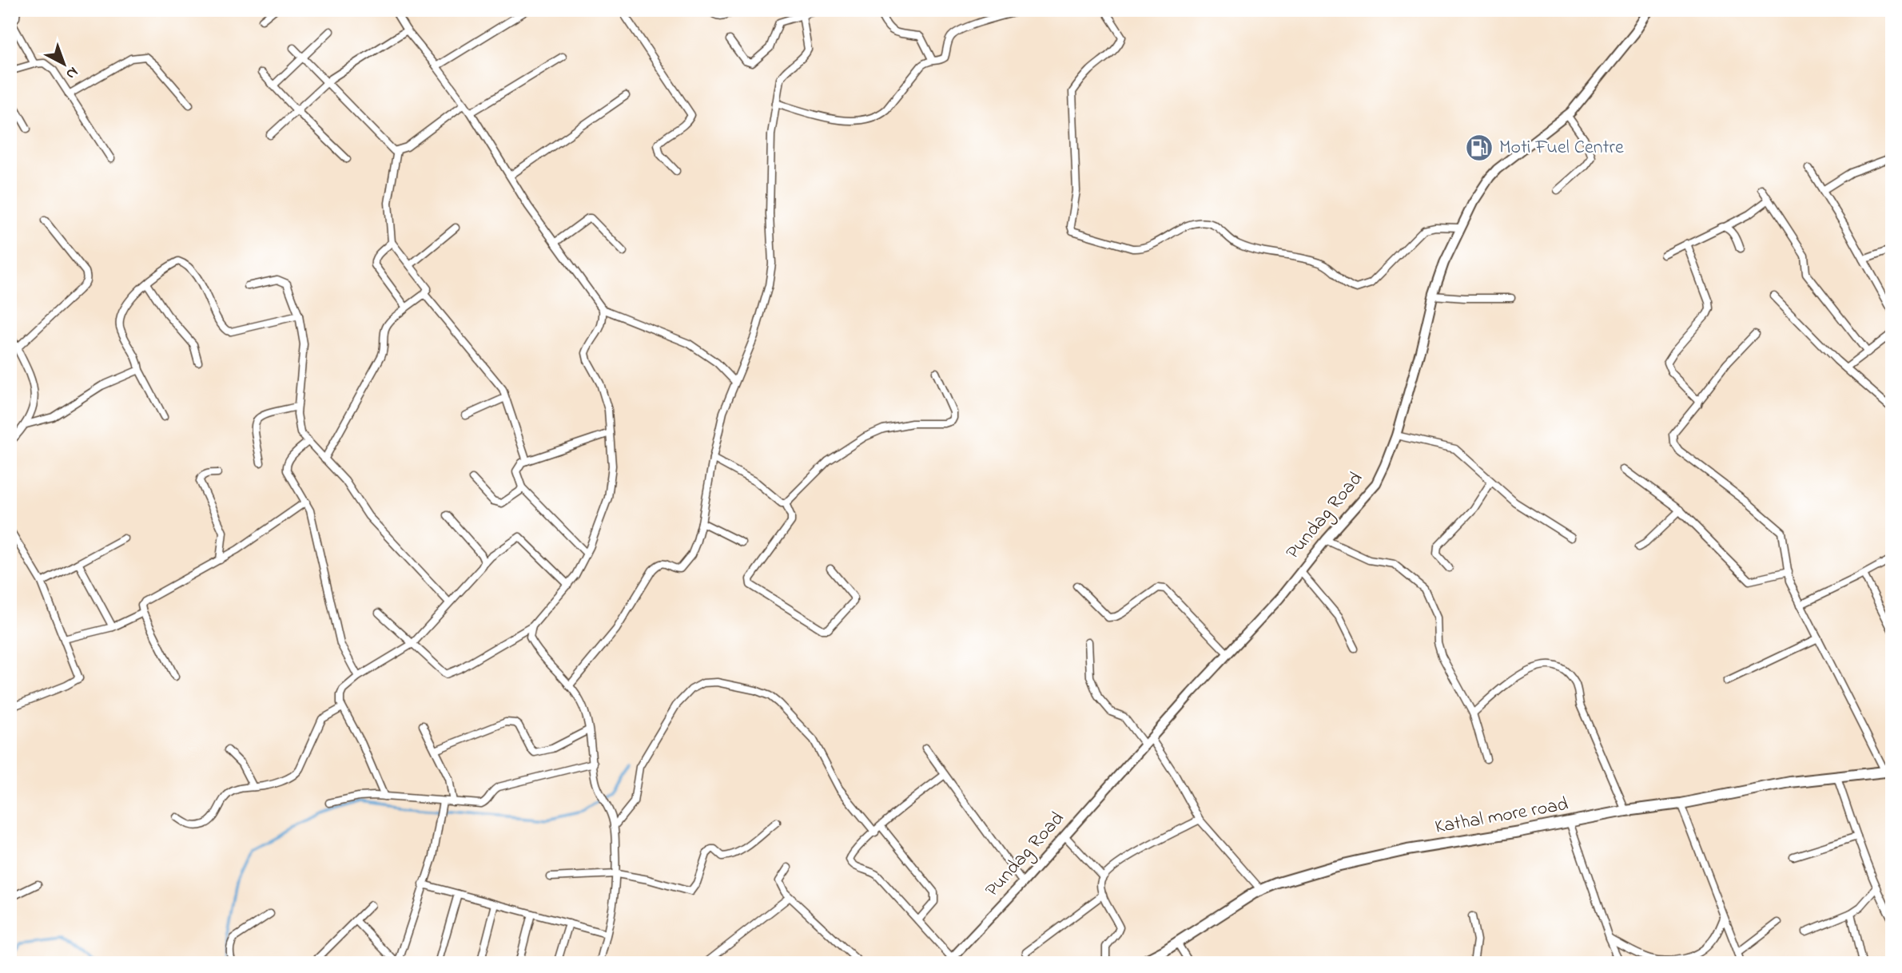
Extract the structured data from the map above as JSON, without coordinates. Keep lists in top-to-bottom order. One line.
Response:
{"streets":{"main road":["Kathal more road"],"street":["Pundag Road"]},"places":{"fuel station":["Moti Fuel Centre"]},"north":"bottom right"}
